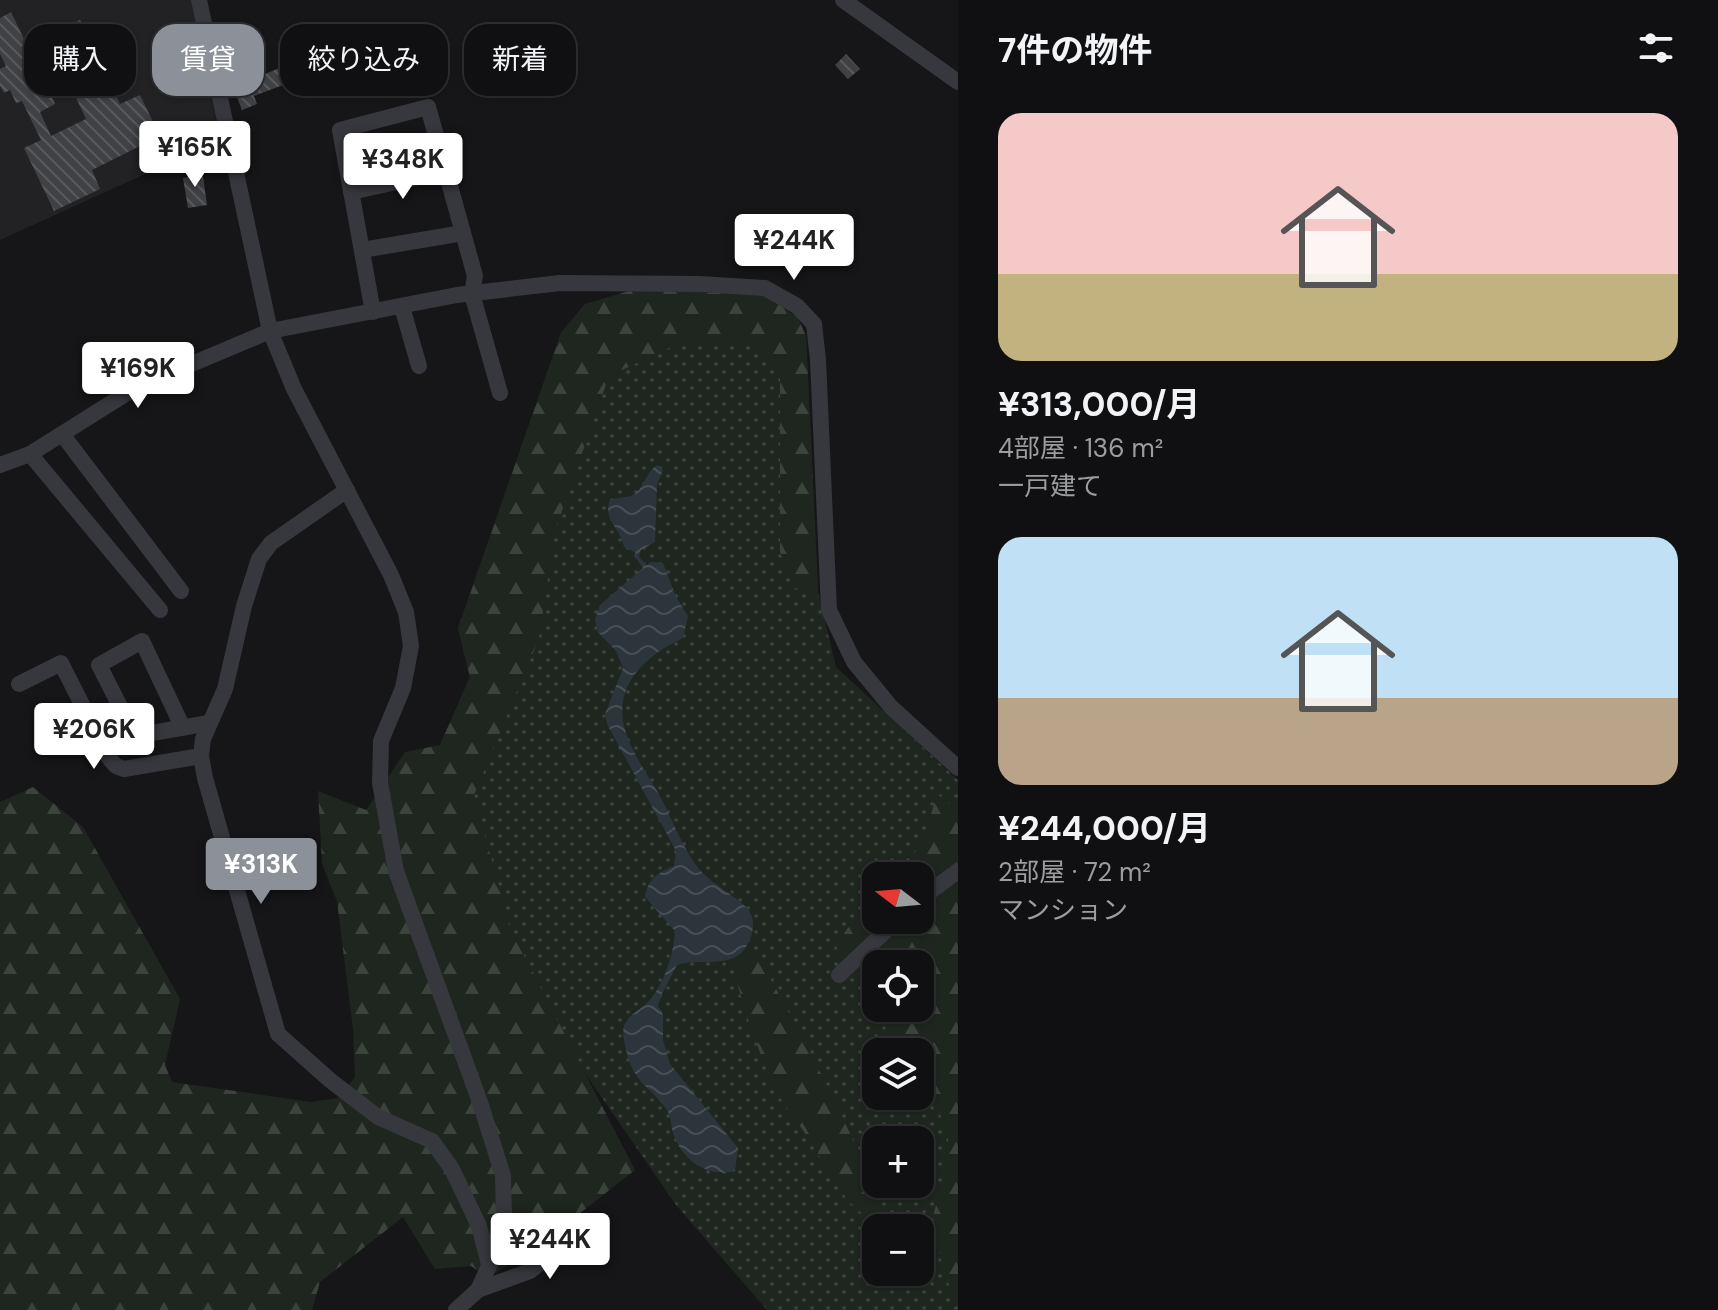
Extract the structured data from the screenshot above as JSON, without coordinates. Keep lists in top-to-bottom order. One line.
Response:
{"north":"left","page":{"heading":"7件の物件","chip":["購入","賃貸","絞り込み","新着"],"list":[{"name":"¥313,000/月","note":"4部屋 · 136 m² · 一戸建て"},{"name":"¥244,000/月","note":"2部屋 · 72 m² · マンション"}],"price":["¥165K","¥348K","¥244K","¥169K","¥206K","¥313K","¥244K"],"map_buttons":["+","−"]}}
